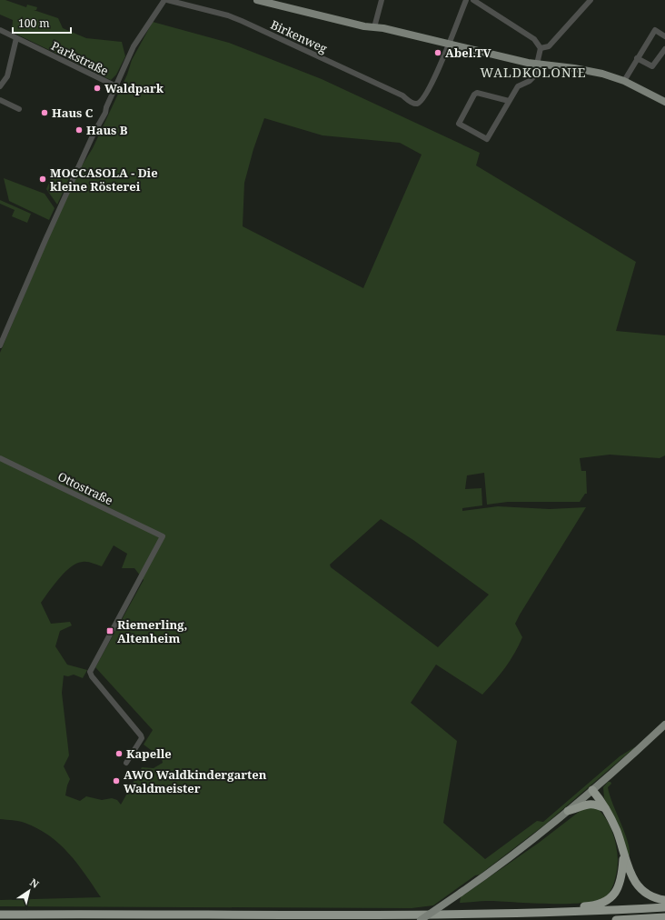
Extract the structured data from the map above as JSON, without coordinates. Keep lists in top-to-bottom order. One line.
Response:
{"streets":{"street":["Birkenweg","Parkstraße","Ottostraße"]},"districts":["WALDKOLONIE"],"places":{"other":["Abel.TV","Waldpark","Haus C","Haus B","MOCCASOLA - Die kleine Rösterei","Kapelle","AWO Waldkindergarten Waldmeister"],"transit":["Riemerling, Altenheim"]},"scale_bar":"100 m","north":"top right"}
